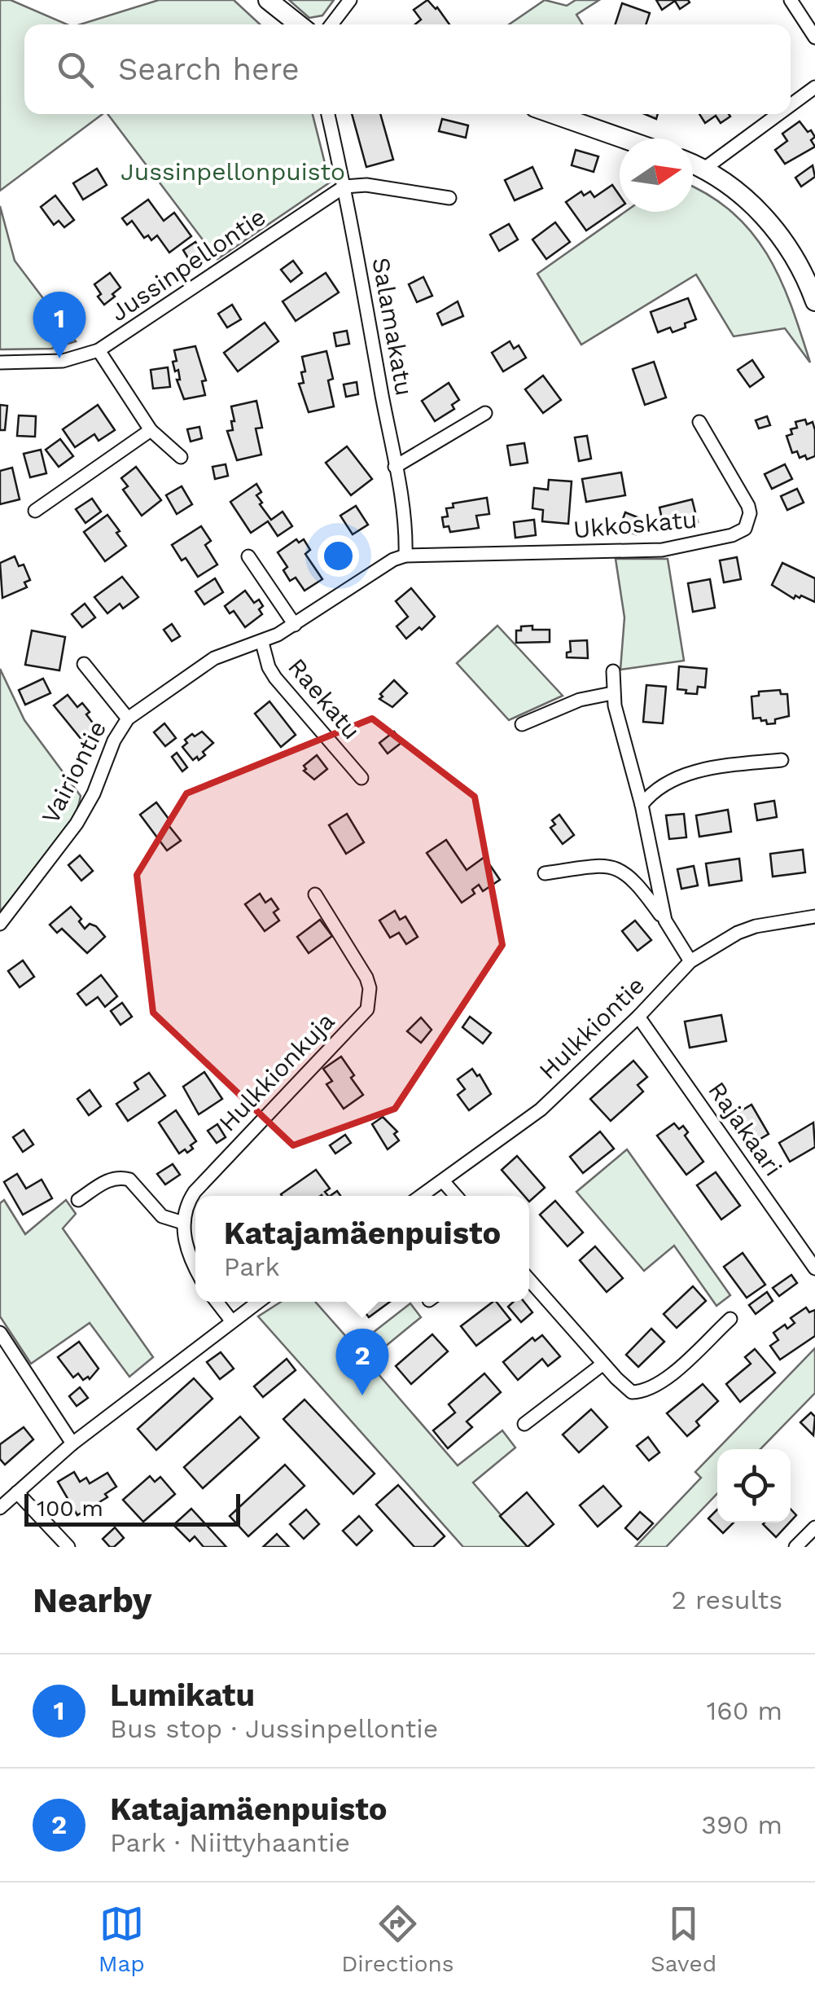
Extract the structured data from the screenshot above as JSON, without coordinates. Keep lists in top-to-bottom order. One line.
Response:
{"streets":{"street":["Jussinpellontie","Salamakatu","Ukkoskatu","Raekatu","Vairiontie","Hulkkiontie","Hulkkionkuja","Rajakaari"]},"crossings":[["Jussinpellontie","Salamakatu"],["Salamakatu","Ukkoskatu"],["Hulkkiontie","Rajakaari"]],"parks":["Jussinpellonpuisto"],"scale_bar":"100 m","north":"right","page":{"search":"Search here","pins":["1","2"],"popup":["Katajamäenpuisto","Park"],"scale":"100 m","heading":["Nearby","2 results"],"list":[{"mark":"1","name":"Lumikatu","note":"Bus stop · Jussinpellontie","value":"160 m"},{"mark":"2","name":"Katajamäenpuisto","note":"Park · Niittyhaantie","value":"390 m"}],"nav":["Map","Directions","Saved"]}}
